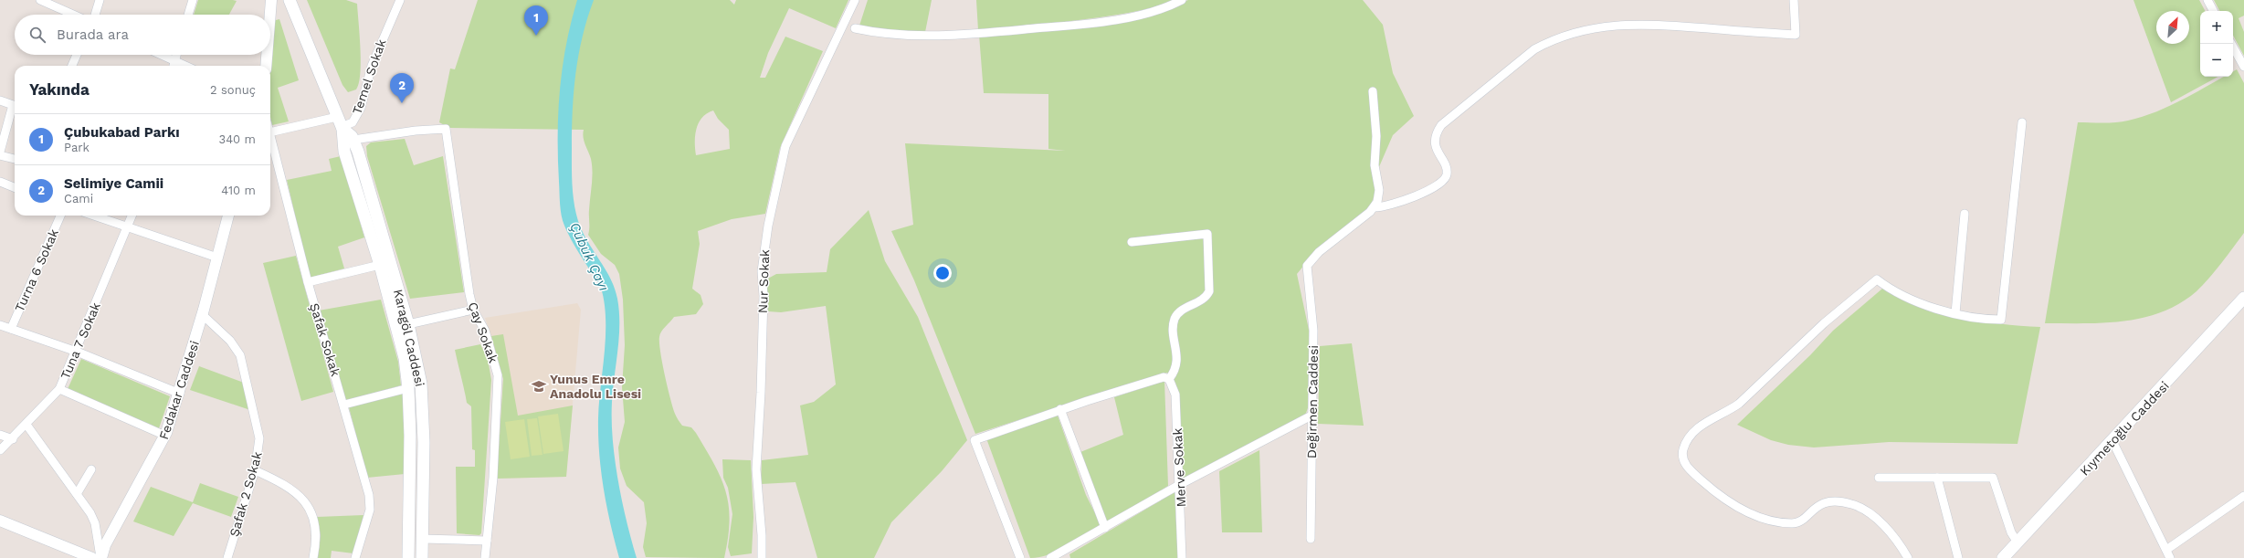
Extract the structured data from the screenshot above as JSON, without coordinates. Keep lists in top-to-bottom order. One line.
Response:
{"streets":{"main road":["Karagöl Caddesi","Kıymetoğlu Caddesi"],"street":["Temel Sokak","Turna 6 Sokak","Nur Sokak","Çay Sokak","Şafak Sokak","Tuna 7 Sokak","Fedakar Caddesi","Değirmen Caddesi","Merve Sokak","Şafak 2 Sokak"]},"crossings":[["Temel Sokak","Karagöl Caddesi"],["Çay Sokak","Karagöl Caddesi"],["Fedakar Caddesi","Şafak 2 Sokak"]],"water":["Çubuk Çayı"],"places":{"school or university":["Yunus Emre Anadolu Lisesi"]},"north":"top right","page":{"pins":["1","2"],"map_buttons":["+","−"],"search":"Burada ara","heading":["Yakında","2 sonuç"],"list":[{"mark":"1","name":"Çubukabad Parkı","note":"Park","value":"340 m"},{"mark":"2","name":"Selimiye Camii","note":"Cami","value":"410 m"}]}}
